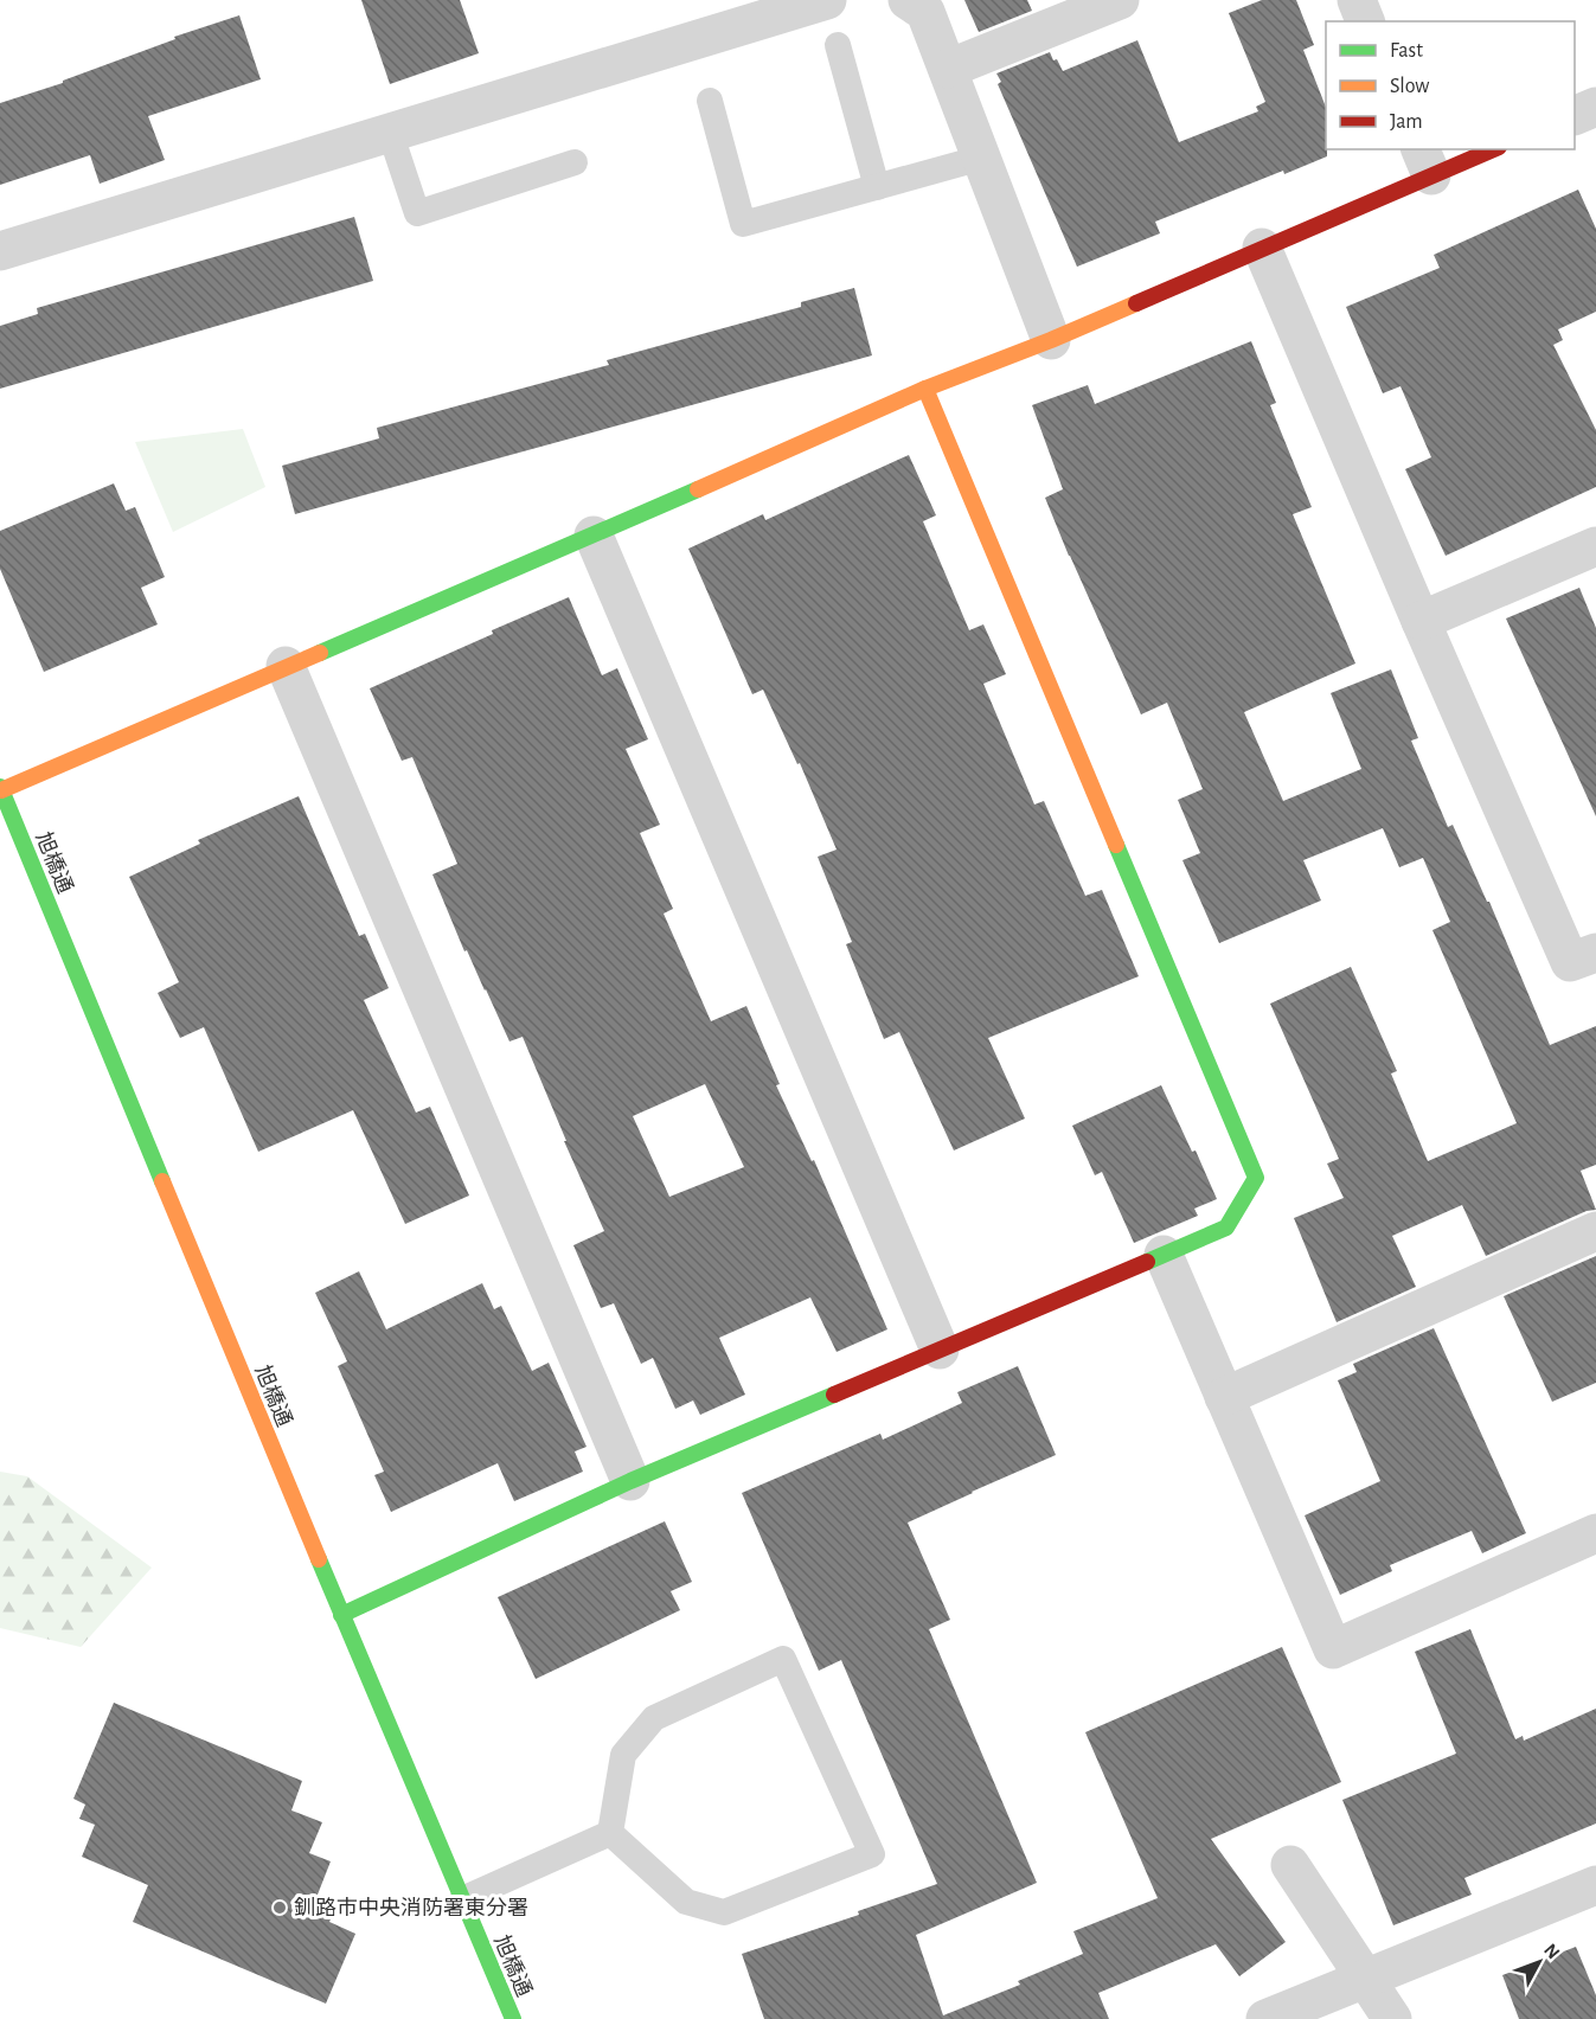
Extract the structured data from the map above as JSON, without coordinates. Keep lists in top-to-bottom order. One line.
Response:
{"streets":{"street":["旭橋通"]},"places":["釧路市中央消防署東分署"],"legend":["Fast","Slow","Jam"],"north":"top right"}
